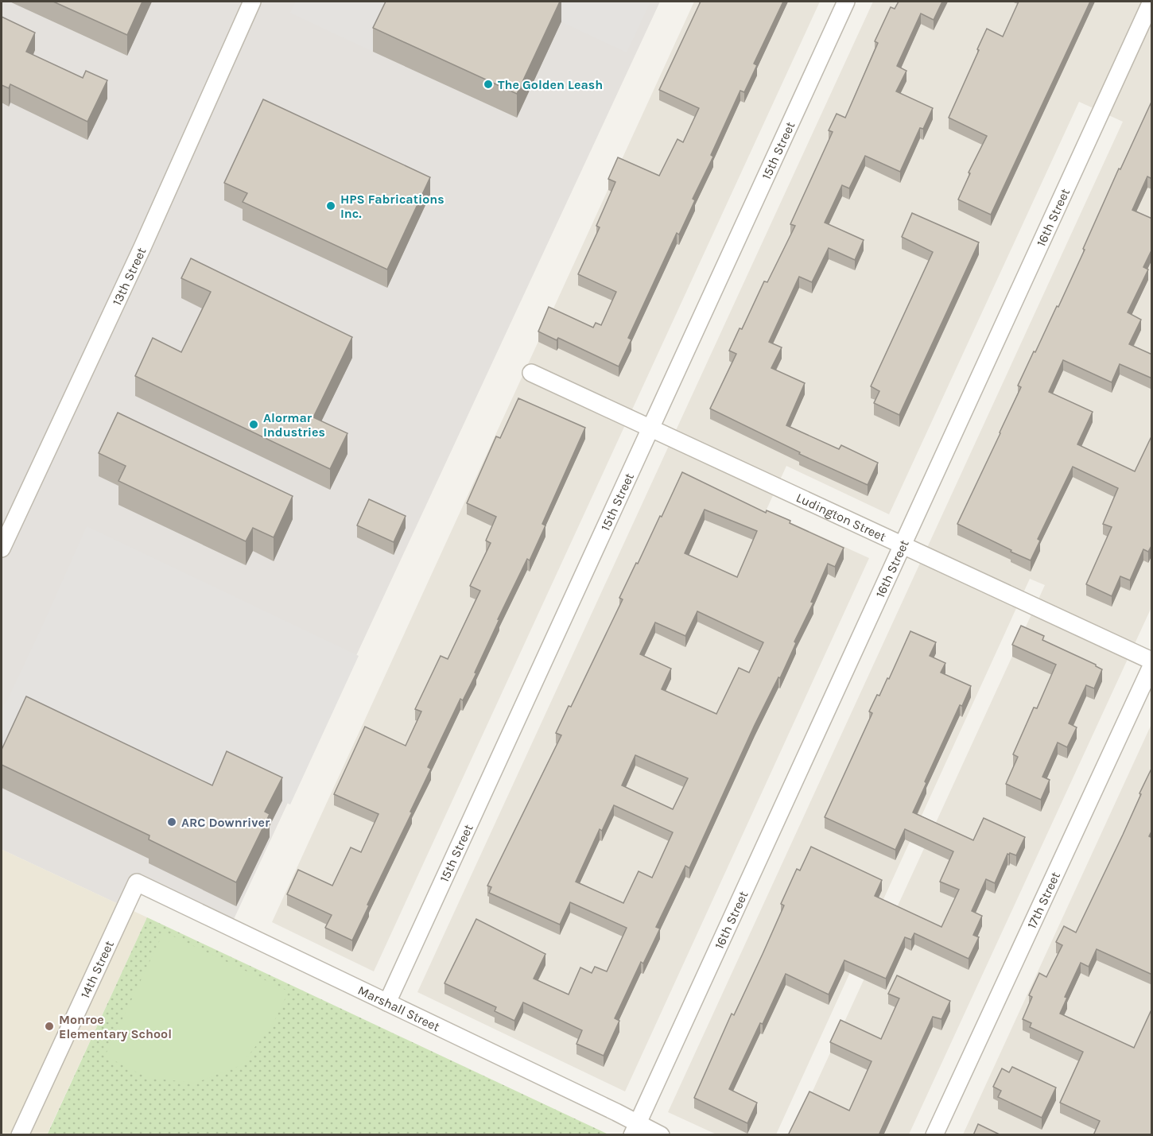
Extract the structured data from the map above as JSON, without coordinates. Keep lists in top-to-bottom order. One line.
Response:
{"streets":{"street":["15th Street","16th Street","13th Street","Ludington Street","17th Street","14th Street","Marshall Street"]},"crossings":[["15th Street","Ludington Street"],["15th Street","Marshall Street"],["16th Street","Ludington Street"],["16th Street","Marshall Street"],["14th Street","Marshall Street"]],"places":["The Golden Leash","HPS Fabrications Inc.","Alormar Industries","ARC Downriver","Monroe Elementary School"]}
